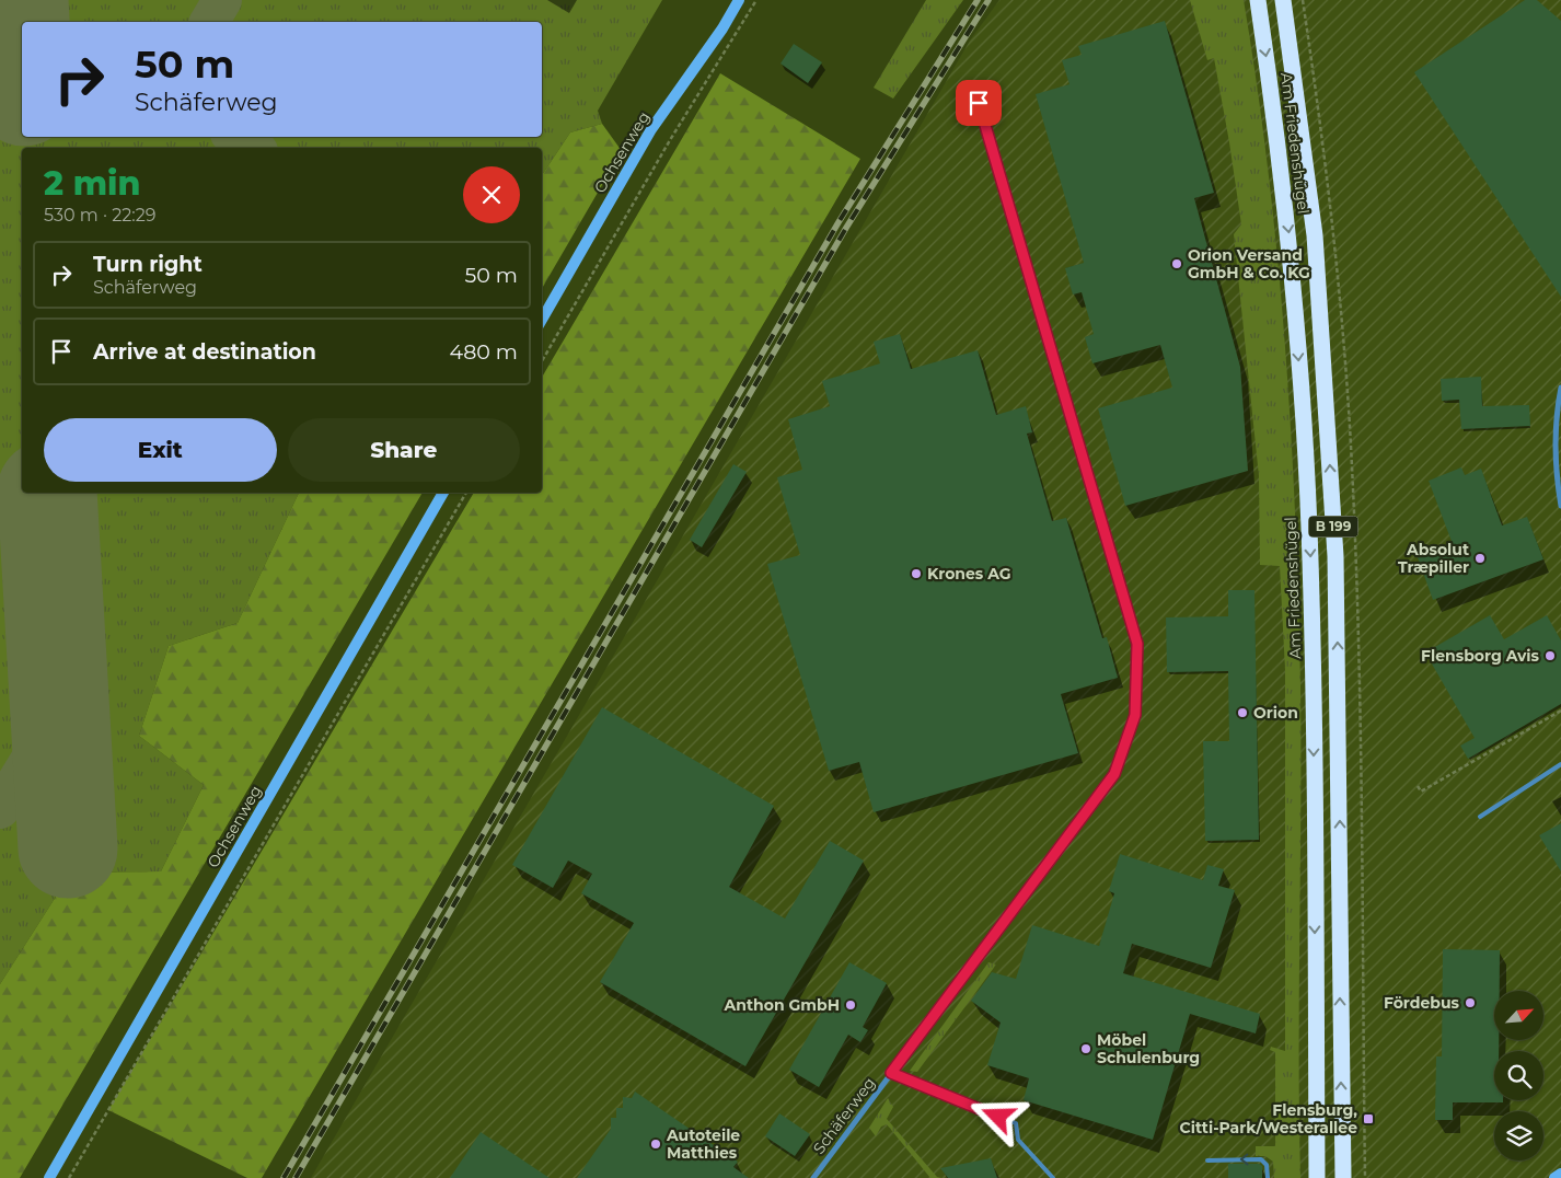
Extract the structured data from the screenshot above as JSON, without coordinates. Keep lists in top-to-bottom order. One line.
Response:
{"streets":{"highway":["Am Friedenshügel","B 199"],"main road":["Ochsenweg"],"street":["Schäferweg"]},"places":{"other":["Orion Versand GmbH & Co. KG","Absolut Træpiller","Krones AG","Flensborg Avis","Orion","Fördebus","Anthon GmbH","Möbel Schulenburg","Autoteile Matthies"],"transit":["Flensburg, Citti-Park/Westerallee"]},"north":"top right","page":{"turn":["50 m","Schäferweg"],"heading":["2 min","530 m · 22:29"],"list":[{"name":"Turn right","note":"Schäferweg","value":"50 m"},{"name":"Arrive at destination","value":"480 m"}],"buttons":["Exit","Share"]}}
